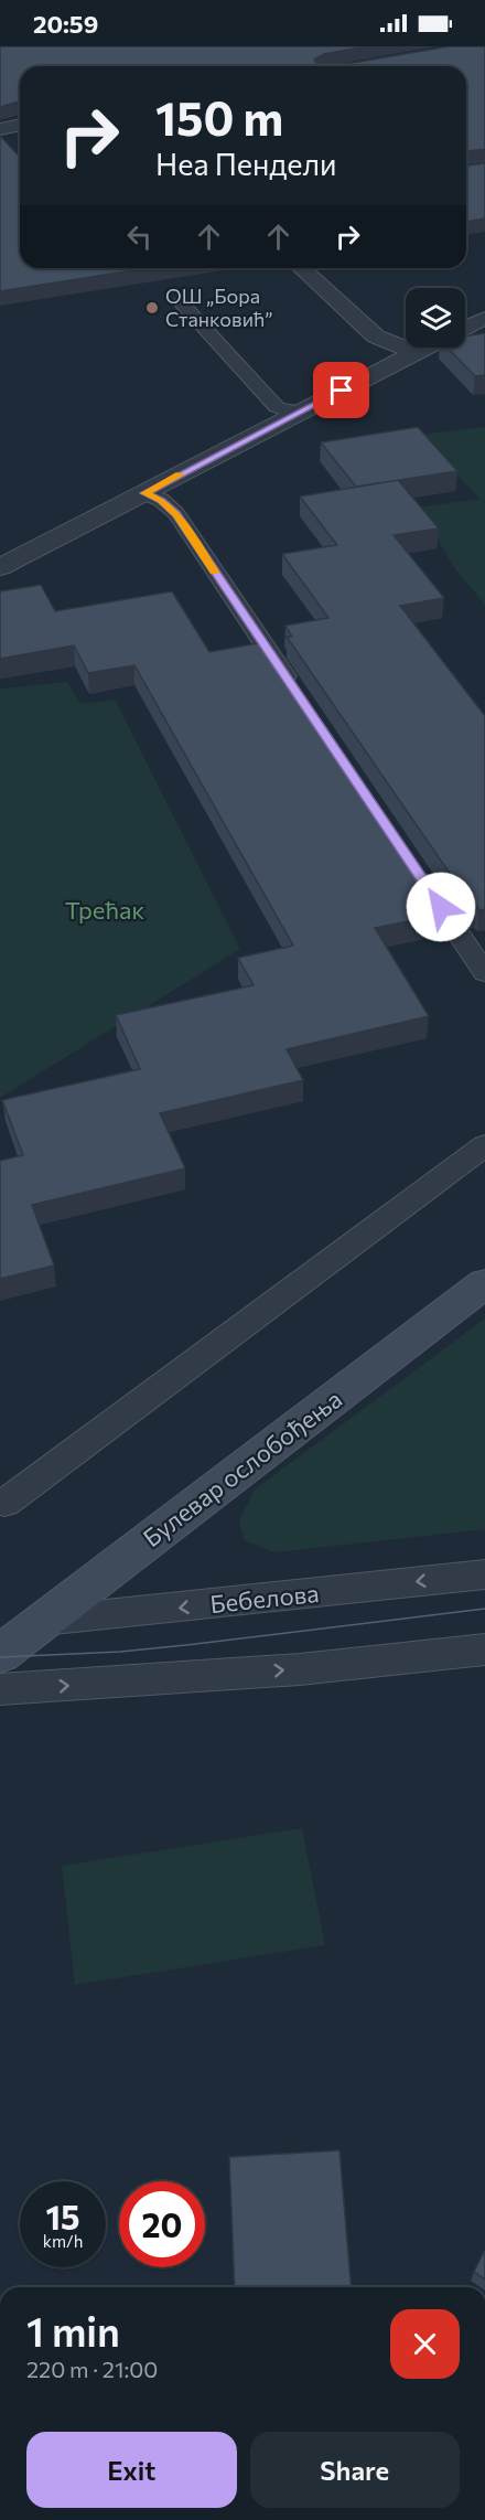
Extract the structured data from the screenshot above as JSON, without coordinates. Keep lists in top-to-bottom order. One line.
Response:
{"streets":{"main road":["Булевар ослобођења"],"lane":["Бебелова"]},"crossings":[["Булевар ослобођења","Бебелова"]],"parks":["Трећак"],"places":["ОШ „Бора Станковић”"],"page":{"status":"20:59","turn":["150 m","Неа Пендели"],"speed":"15 km/h","limit":"20","heading":["1 min","220 m · 21:00"],"buttons":["Exit","Share"]}}
